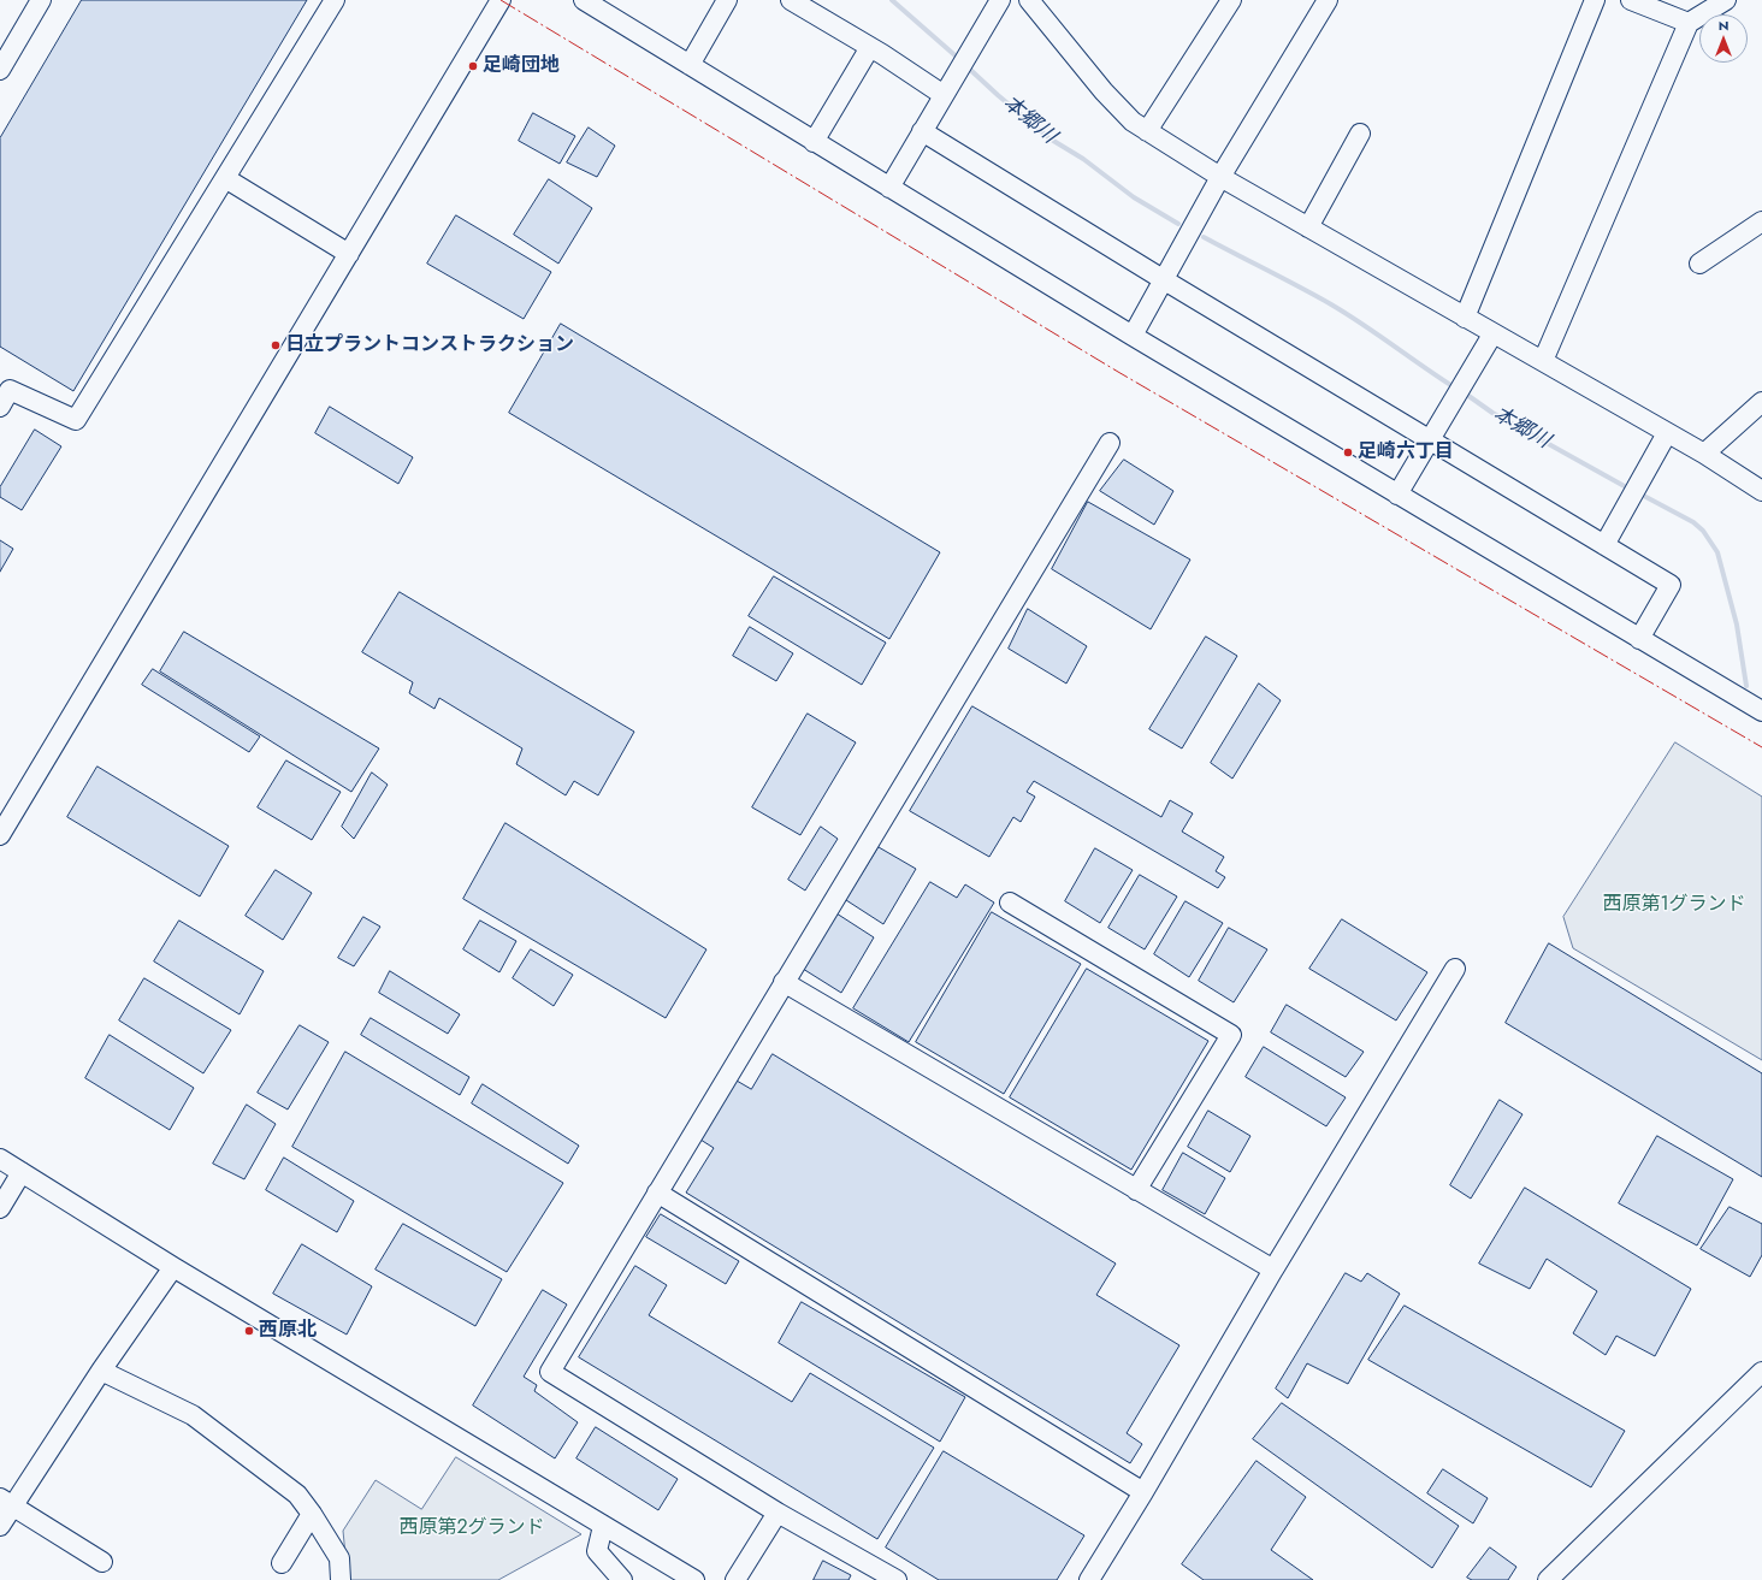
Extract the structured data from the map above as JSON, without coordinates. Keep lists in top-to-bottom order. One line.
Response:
{"water":["本郷川"],"parks":["西原第1グランド","西原第2グランド"],"places":["足崎団地","日立プラントコンストラクション","足崎六丁目","西原北"],"north":"top"}
